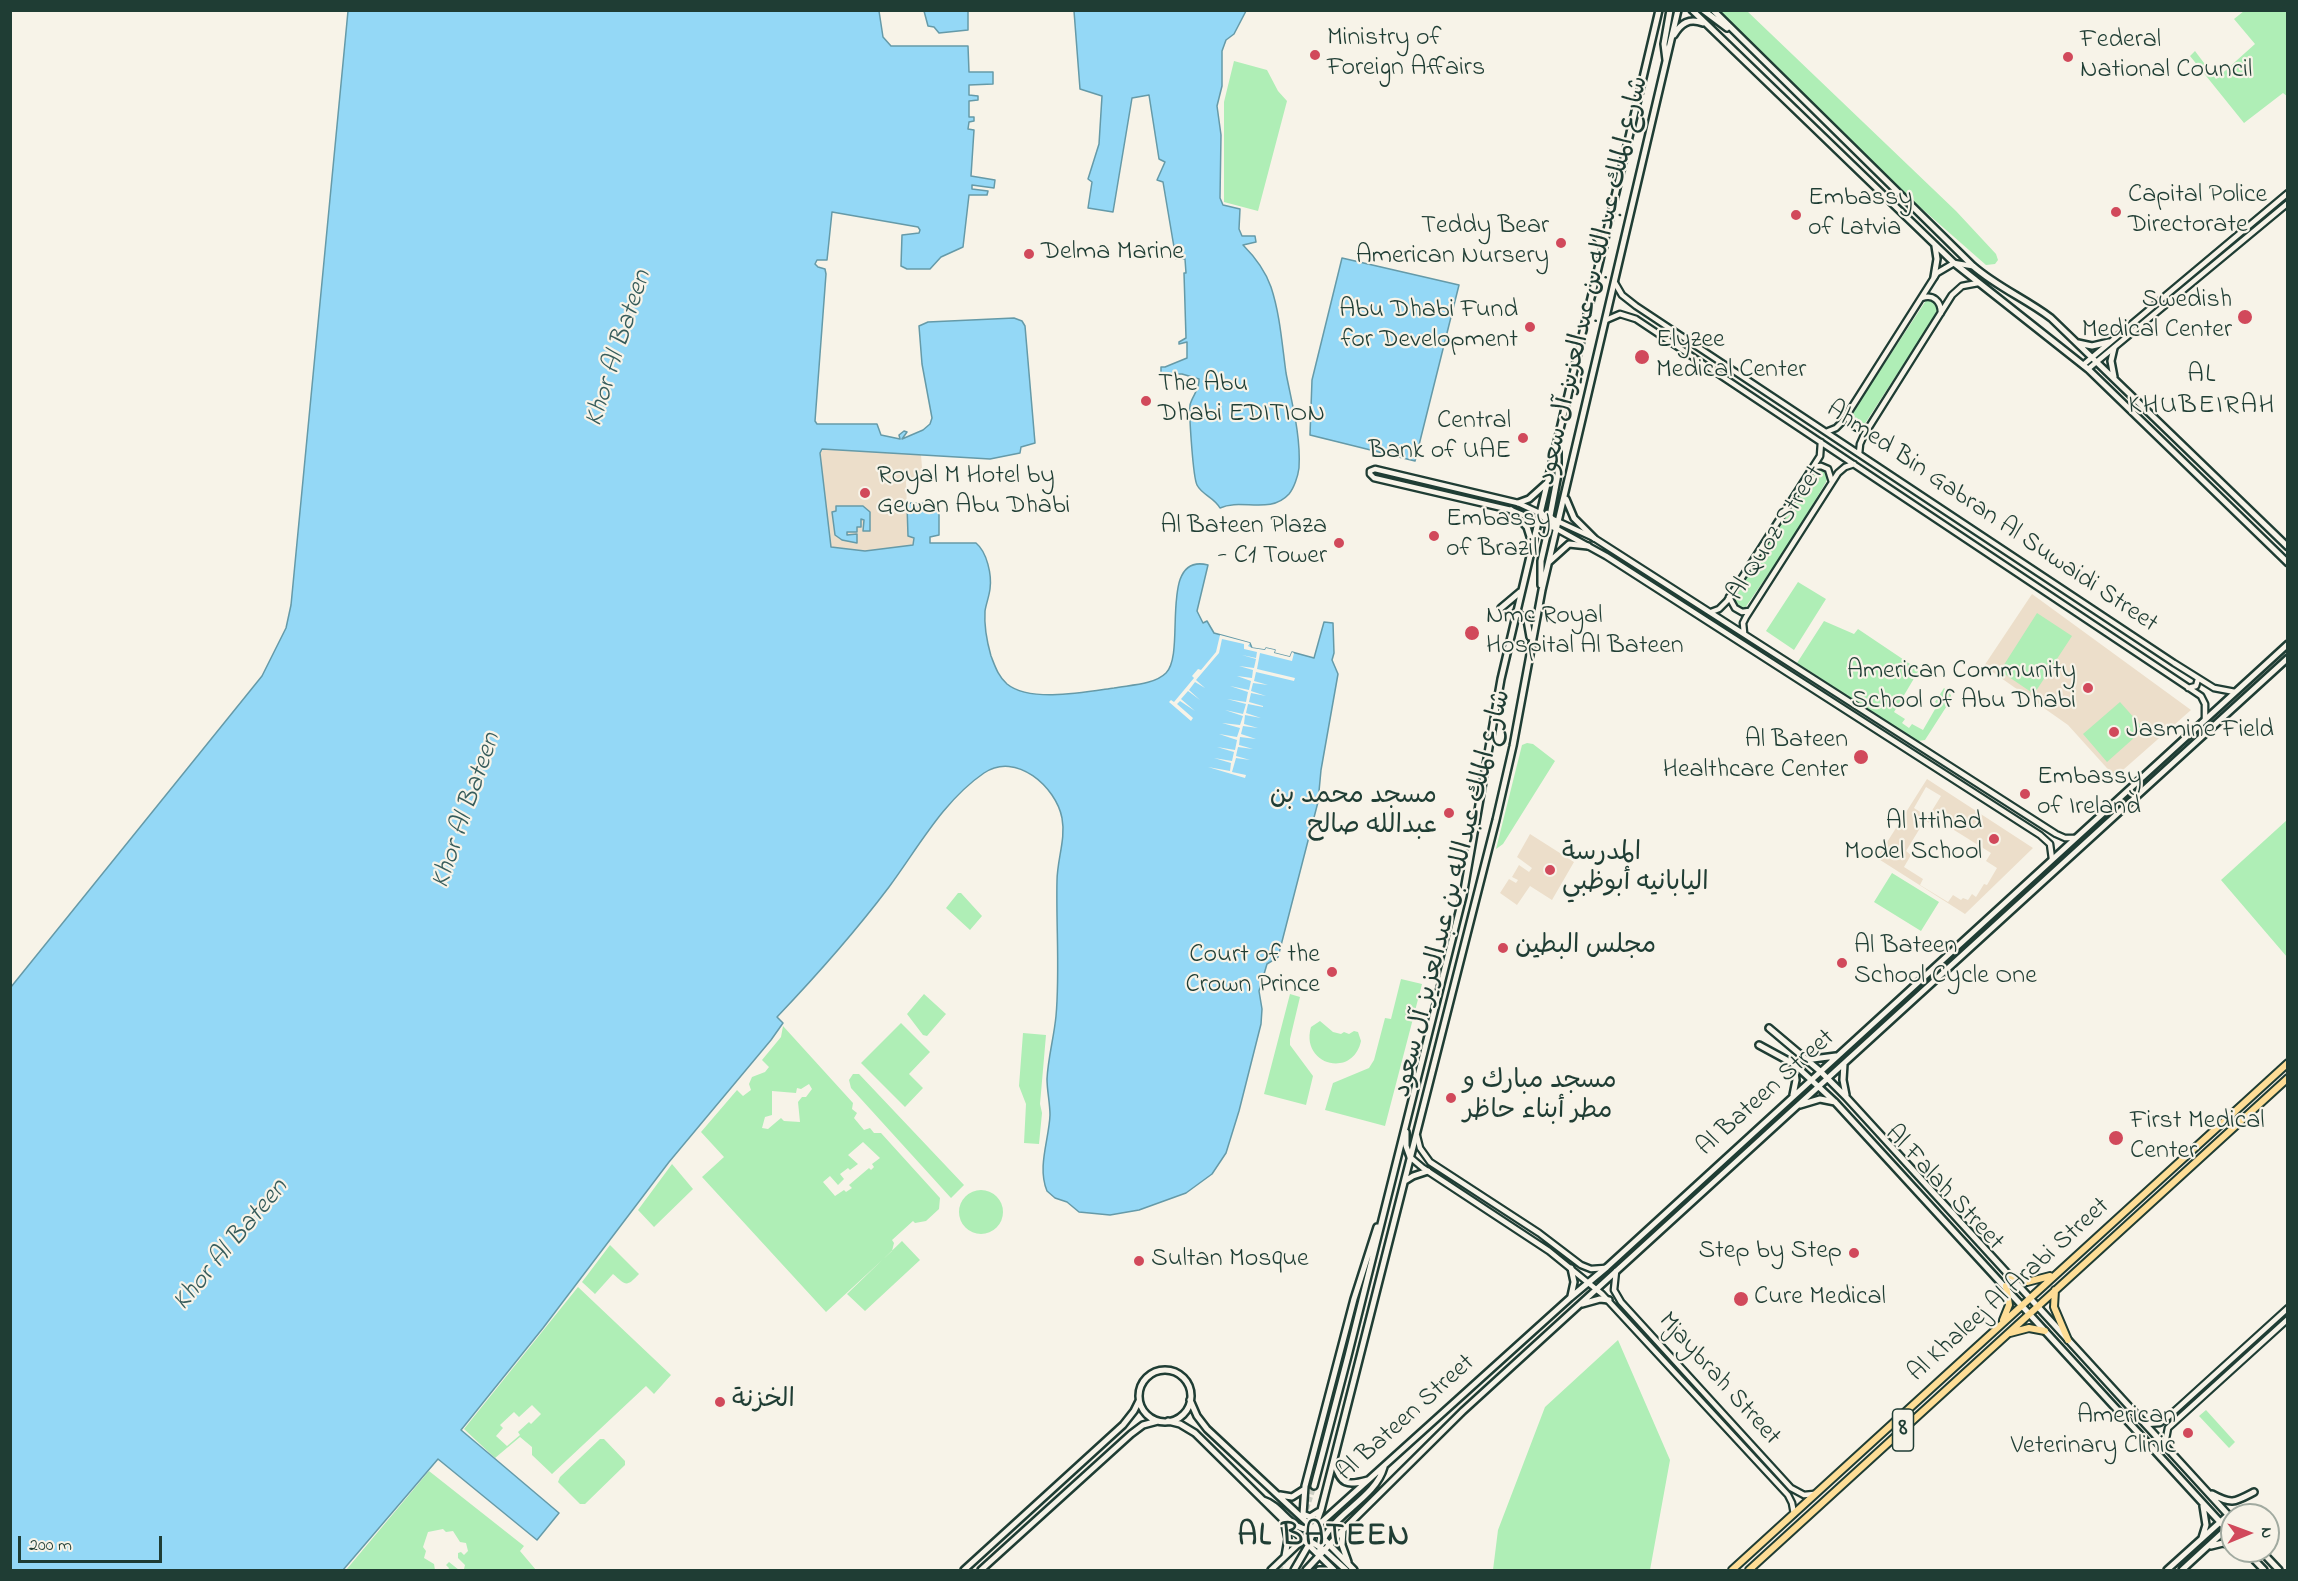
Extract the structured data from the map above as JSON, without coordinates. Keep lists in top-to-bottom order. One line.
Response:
{"streets":{"highway":["Al Khaleej Al Arabi Street","8"],"main road":["شارع الملك عبدالله بن عبدالعزيز آل سعود","Al Bateen Street","Al Falah Street"],"street":["Ahmed Bin Gabran Al Suwaidi Street","Al Quoz Street","Mjaybrah Street"]},"crossings":[["شارع الملك عبدالله بن عبدالعزيز آل سعود","Ahmed Bin Gabran Al Suwaidi Street"],["شارع الملك عبدالله بن عبدالعزيز آل سعود","Al Bateen Street"],["شارع الملك عبدالله بن عبدالعزيز آل سعود","Mjaybrah Street"],["Ahmed Bin Gabran Al Suwaidi Street","Al Quoz Street"],["Ahmed Bin Gabran Al Suwaidi Street","Al Bateen Street"],["Al Bateen Street","Al Falah Street"],["Al Bateen Street","Mjaybrah Street"],["Al Falah Street","Al Khaleej Al Arabi Street"],["Al Khaleej Al Arabi Street","Mjaybrah Street"]],"districts":["AL KHUBEIRAH","AL BATEEN"],"water":["Khor Al Bateen"],"places":["Ministry of Foreign Affairs","Federal National Council","Capital Police Directorate","Embassy of Latvia","Teddy Bear American Nursery","Delma Marine","Swedish Medical Center","Abu Dhabi Fund for Development","Elyzee Medical Center","The Abu Dhabi EDITION","Central Bank of UAE","Royal M Hotel by Gewan Abu Dhabi","Embassy of Brazil","Al Bateen Plaza - C1 Tower","Nmc Royal Hospital Al Bateen","American Community School of Abu Dhabi","Jasmine Field","Al Bateen Healthcare Center","Embassy of Ireland","مسجد محمد بن عبدالله صالح","Al Ittihad Model School","المدرسة اليابانيه أبوظبي","مجلس البطين","Al Bateen School Cycle One","Court of the Crown Prince","مسجد مبارك و مطر أبناء حاظر","First Medical Center","Step by Step","Sultan Mosque","Cure Medical","الخزنة","American Veterinary Clinic"],"scale_bar":"200 m","north":"right"}
